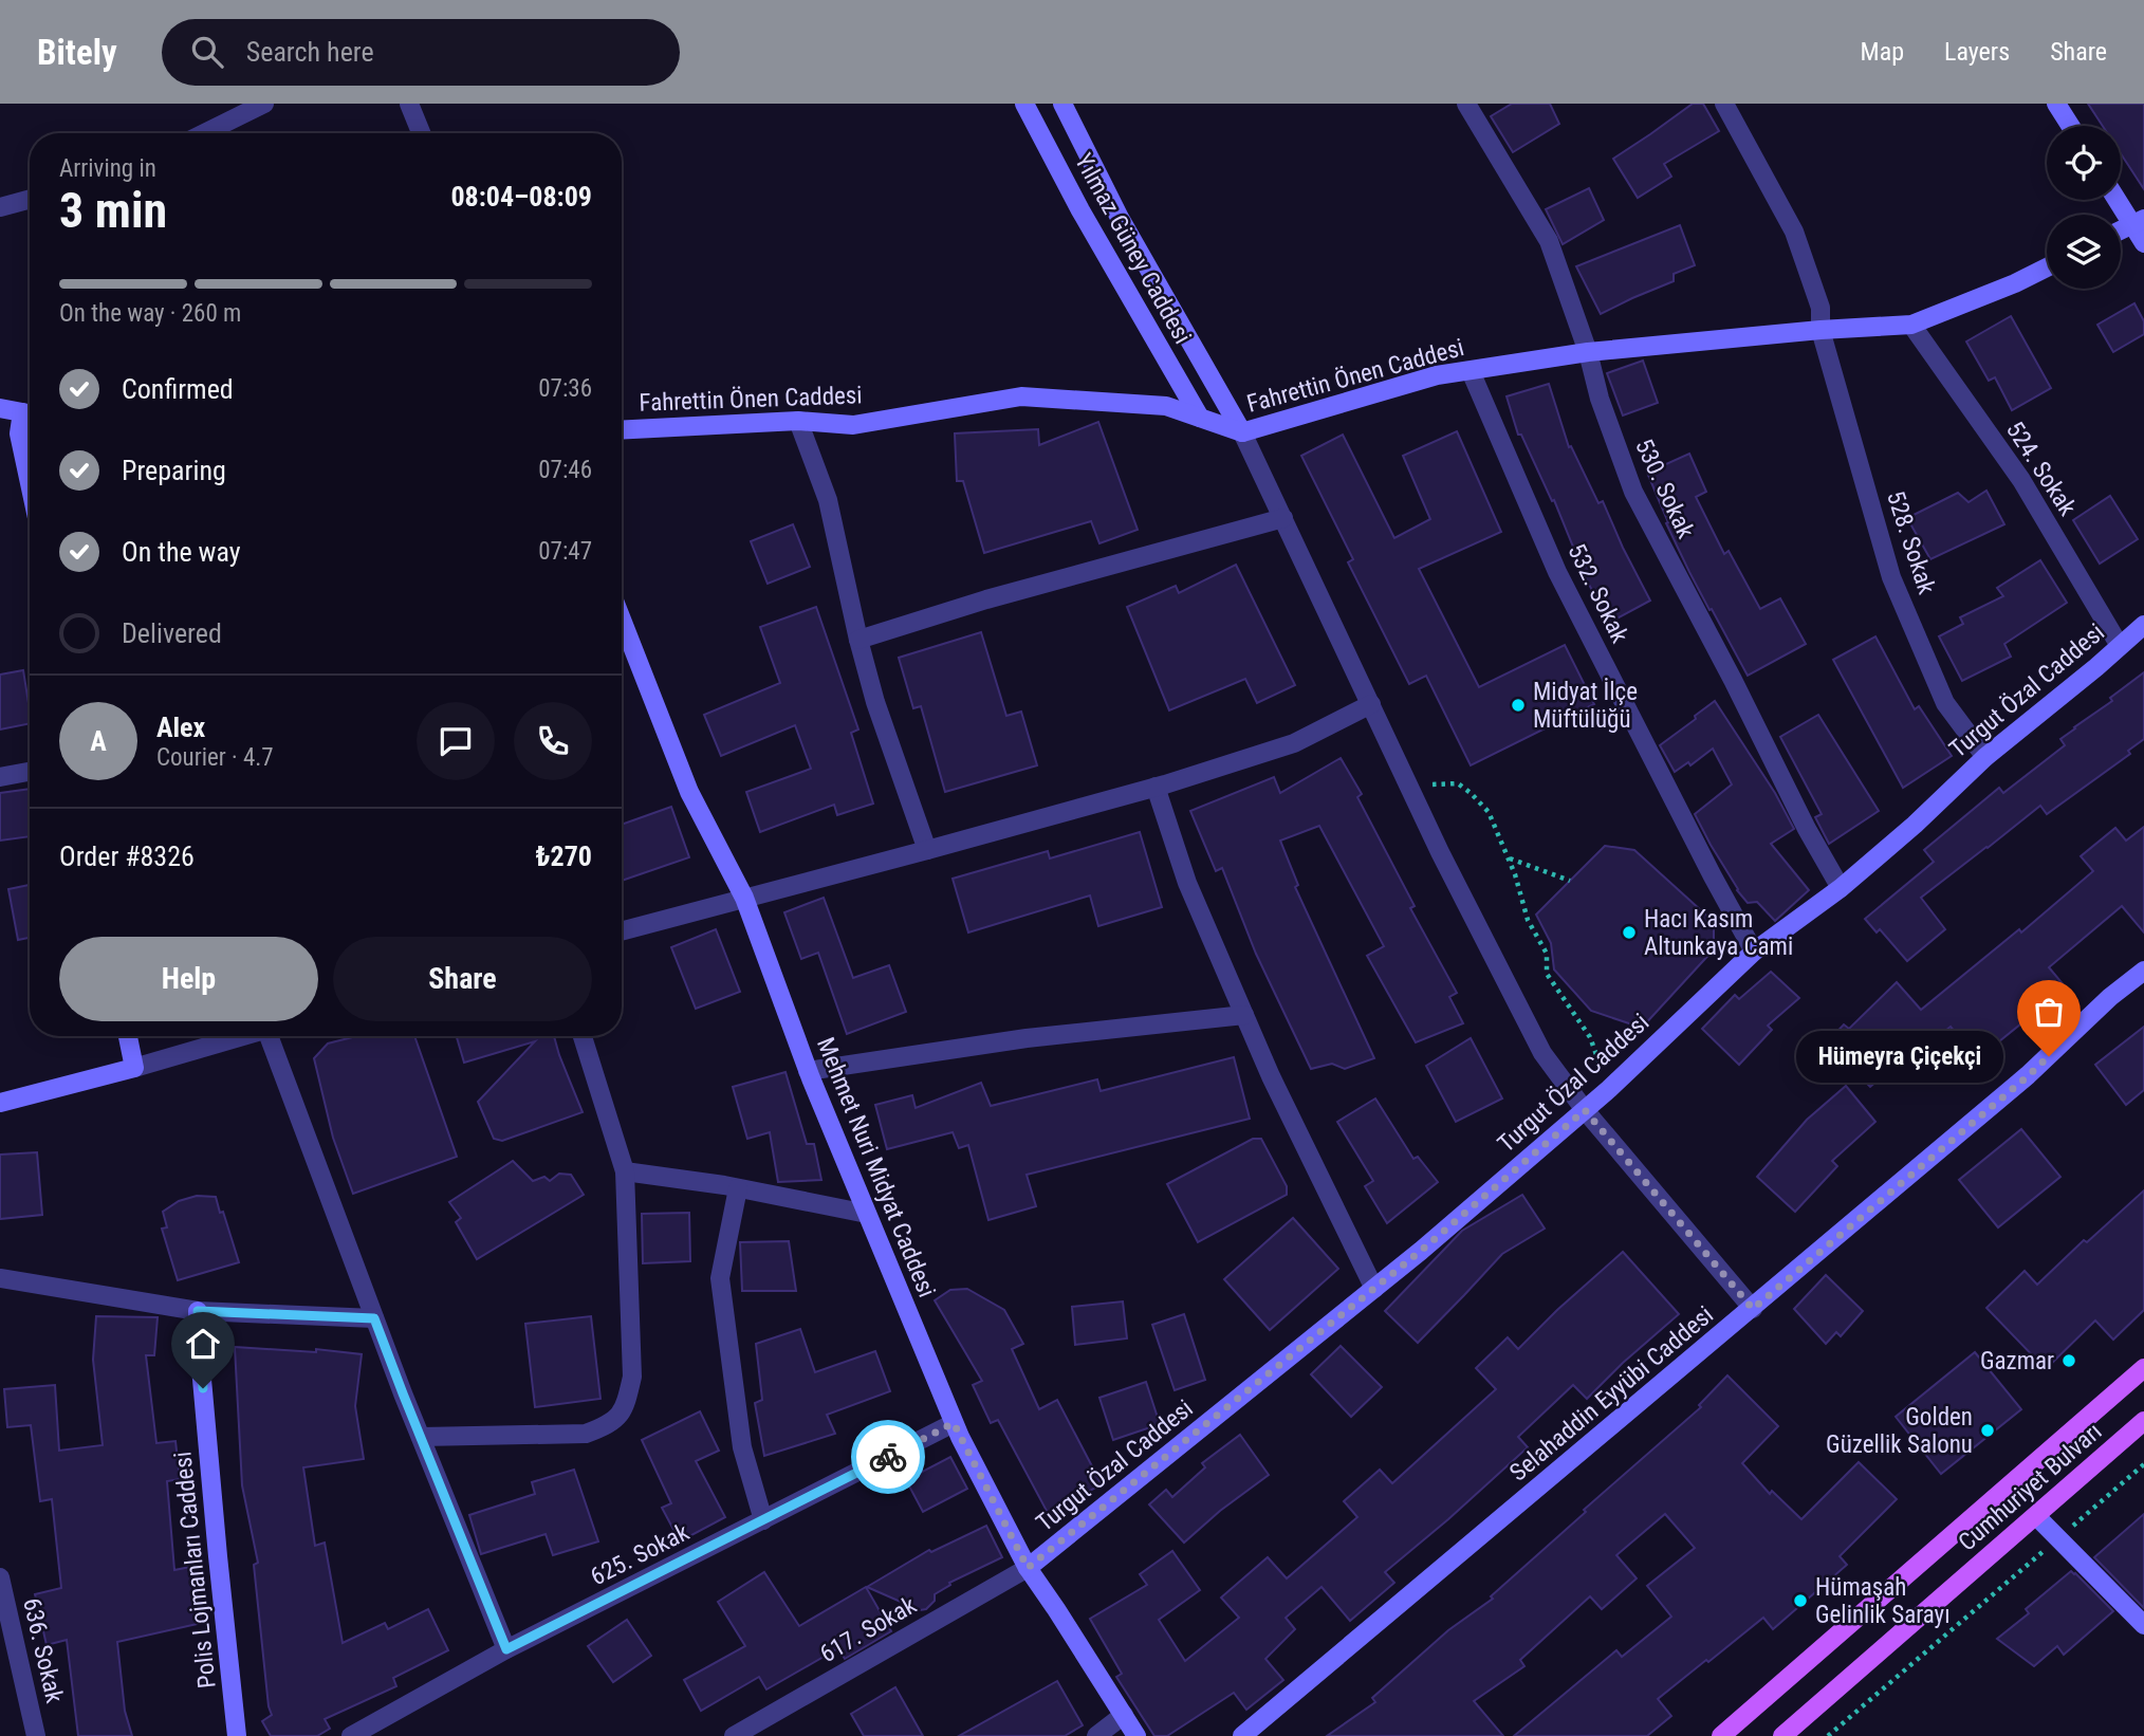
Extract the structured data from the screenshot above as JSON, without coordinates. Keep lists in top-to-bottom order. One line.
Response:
{"streets":{"main road":["Cumhuriyet Bulvarı"],"street":["Yılmaz Güney Caddesi","Fahrettin Önen Caddesi","524. Sokak","530. Sokak","528. Sokak","532. Sokak","Turgut Özal Caddesi","Mehmet Nuri Midyat Caddesi","Selahaddin Eyyübi Caddesi","625. Sokak","Polis Lojmanları Caddesi","617. Sokak","636. Sokak"]},"crossings":[["Yılmaz Güney Caddesi","Fahrettin Önen Caddesi"],["Fahrettin Önen Caddesi","524. Sokak"],["Fahrettin Önen Caddesi","530. Sokak"],["Fahrettin Önen Caddesi","528. Sokak"],["Fahrettin Önen Caddesi","532. Sokak"],["524. Sokak","Turgut Özal Caddesi"],["530. Sokak","Turgut Özal Caddesi"],["528. Sokak","Turgut Özal Caddesi"],["532. Sokak","Turgut Özal Caddesi"],["Turgut Özal Caddesi","Mehmet Nuri Midyat Caddesi"],["Turgut Özal Caddesi","617. Sokak"],["Mehmet Nuri Midyat Caddesi","625. Sokak"],["Mehmet Nuri Midyat Caddesi","617. Sokak"]],"places":["Midyat İlçe Müftülüğü","Hacı Kasım Altunkaya Cami","Hümeyra Çiçekçi","Gazmar","Golden Güzellik Salonu","Hümaşah Gelinlik Sarayı"],"page":{"header":"Bitely","search":"Search here","nav":["Map","Layers","Share"],"heading":["3 min","Arriving in","08:04–08:09"],"panel":["Alex","Courier · 4.7","Order #8326","₺270"],"bar":"On the way · 260 m","list":[["Confirmed","07:36"],["Preparing","07:46"],["On the way","07:47"],"Delivered"],"round":"A","buttons":["Help","Share"],"bubble":"Hümeyra Çiçekçi"}}
